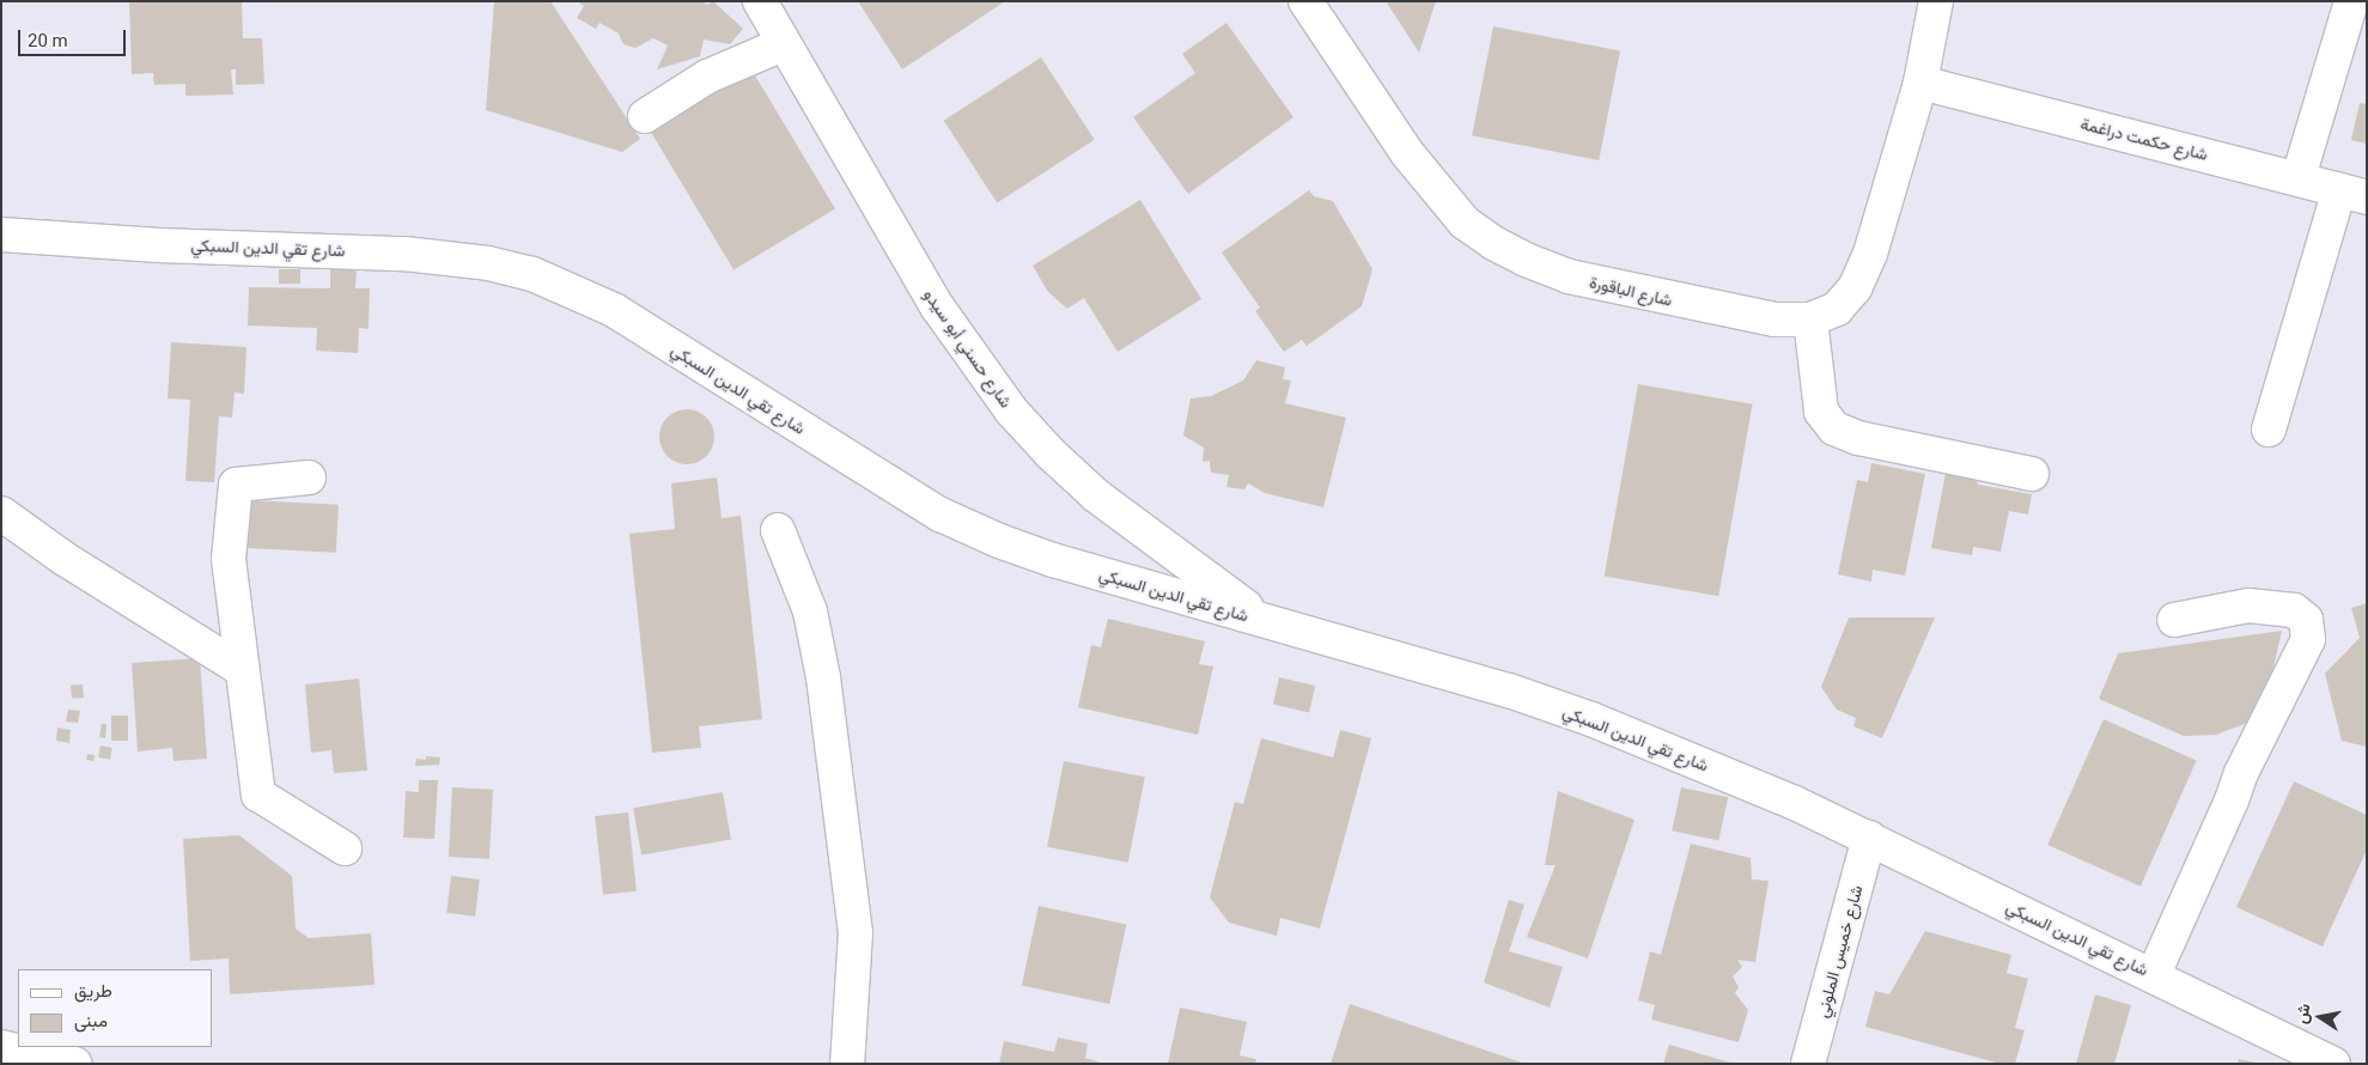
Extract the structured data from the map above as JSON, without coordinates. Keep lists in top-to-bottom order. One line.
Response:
{"streets":{"street":["شارع حكمت دراغمة","شارع تقي الدين السبكي","شارع الباقورة","شارع حسني أبو سيدو","شارع خميس الملوني"]},"crossings":[["شارع حكمت دراغمة","شارع الباقورة"],["شارع تقي الدين السبكي","شارع حسني أبو سيدو"],["شارع تقي الدين السبكي","شارع خميس الملوني"]],"legend":["طريق","مبنى"],"scale_bar":"20 m","north":"left"}
